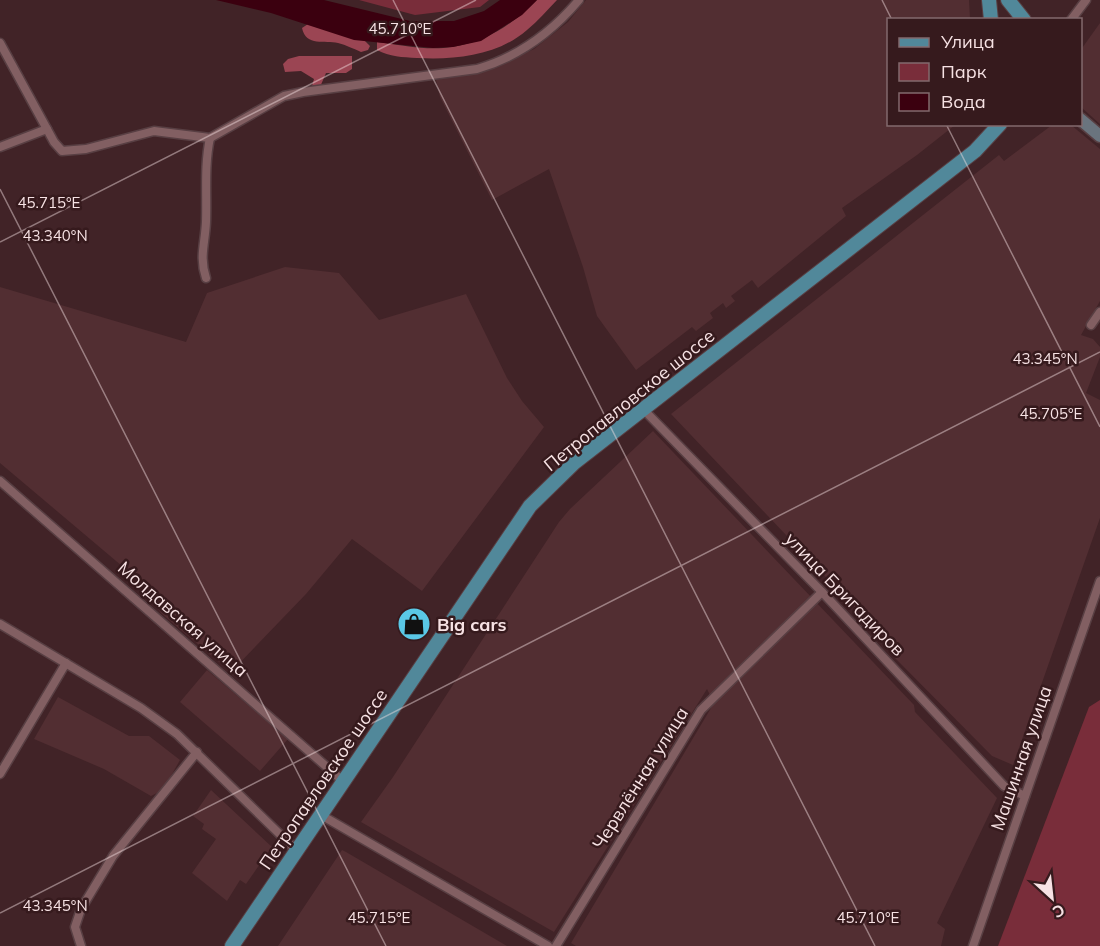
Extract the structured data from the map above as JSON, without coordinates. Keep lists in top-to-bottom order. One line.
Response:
{"streets":{"main road":["Петропавловское шоссе"],"street":["улица Бригадиров","Молдавская улица","Машинная улица","Червлённая улица"]},"crossings":[["Петропавловское шоссе","улица Бригадиров"],["Петропавловское шоссе","Молдавская улица"],["улица Бригадиров","Машинная улица"],["улица Бригадиров","Червлённая улица"]],"places":{"shop":["Big cars"]},"legend":["Улица","Парк","Вода"],"north":"bottom right","coordinates":["45.710°E","45.715°E","43.340°N","43.345°N","45.705°E"]}
